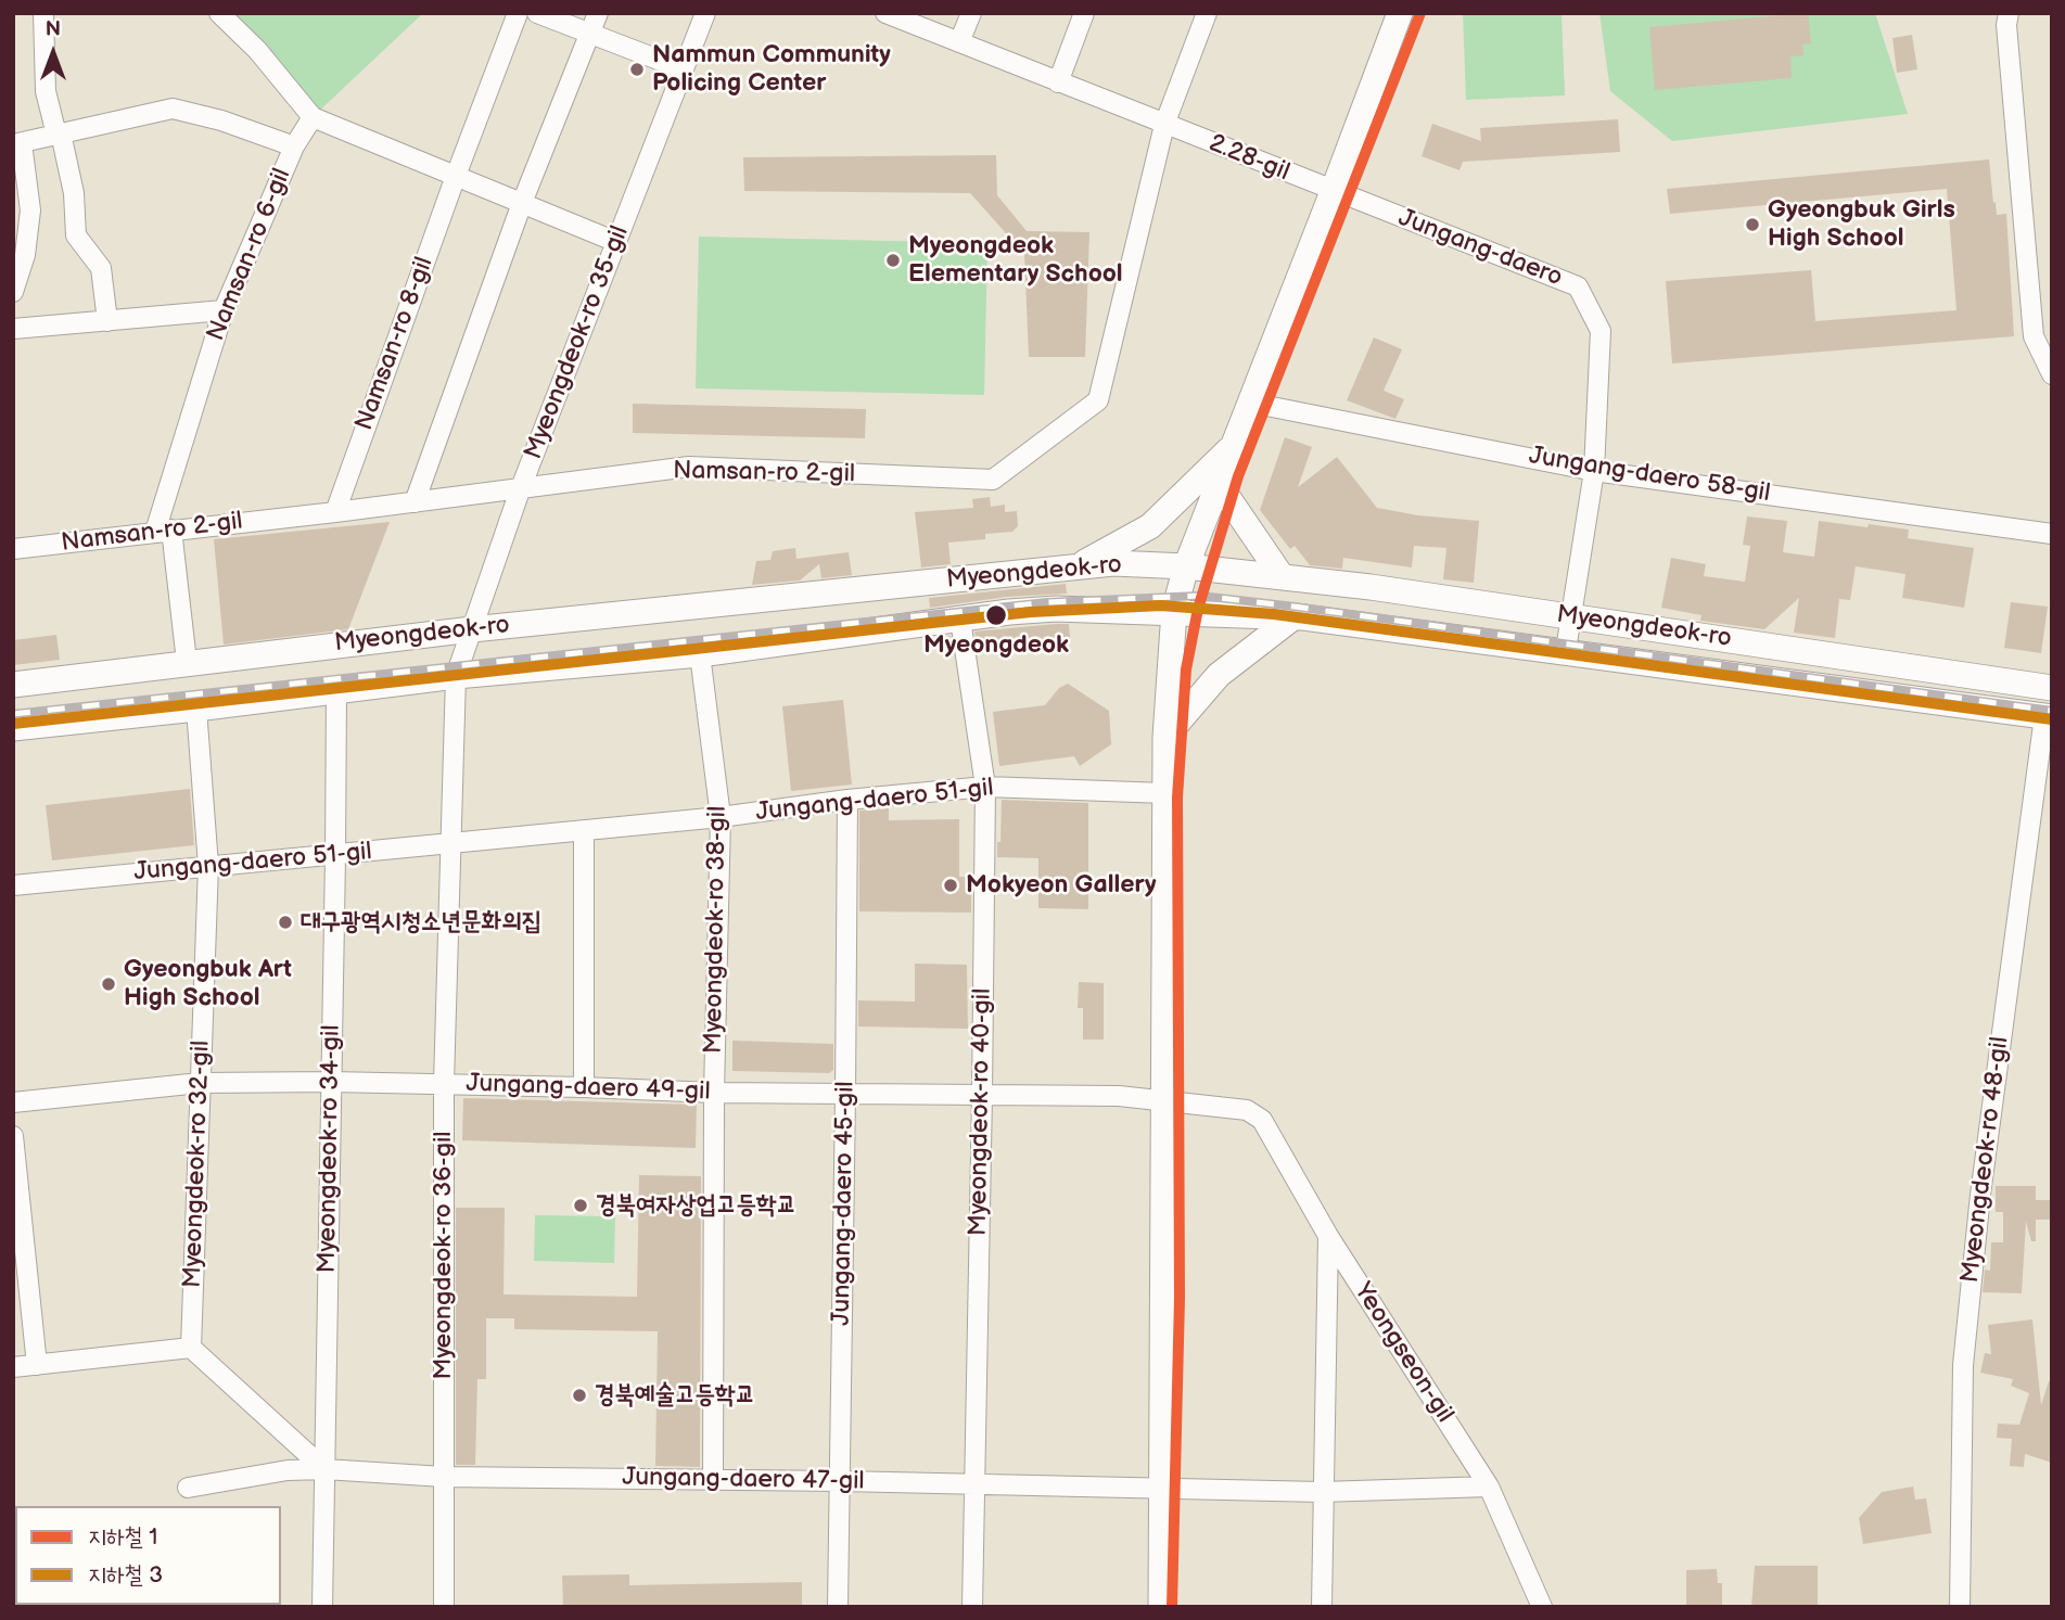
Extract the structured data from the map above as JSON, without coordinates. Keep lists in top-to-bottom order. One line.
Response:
{"streets":{"main road":["Myeongdeok-ro"],"street":["2.28-gil","Jungang-daero","Namsan-ro 6-gil","Myeongdeok-ro 35-gil","Namsan-ro 8-gil","Namsan-ro 2-gil","Jungang-daero 58-gil","Jungang-daero 51-gil","Myeongdeok-ro 38-gil","Jungang-daero 49-gil","Myeongdeok-ro 40-gil","Myeongdeok-ro 34-gil","Myeongdeok-ro 48-gil","Myeongdeok-ro 32-gil","Jungang-daero 45-gil","Myeongdeok-ro 36-gil","Yeongseon-gil","Jungang-daero 47-gil"]},"crossings":[["2.28-gil","Jungang-daero"],["2.28-gil","Namsan-ro 2-gil"],["Jungang-daero","Jungang-daero 58-gil"],["Jungang-daero","Myeongdeok-ro"],["Namsan-ro 6-gil","Namsan-ro 2-gil"],["Myeongdeok-ro 35-gil","Namsan-ro 2-gil"],["Myeongdeok-ro 35-gil","Myeongdeok-ro"],["Myeongdeok-ro 35-gil","Myeongdeok-ro 36-gil"],["Namsan-ro 8-gil","Namsan-ro 2-gil"],["Myeongdeok-ro","Myeongdeok-ro 38-gil"],["Myeongdeok-ro","Myeongdeok-ro 40-gil"],["Myeongdeok-ro","Myeongdeok-ro 34-gil"],["Myeongdeok-ro","Myeongdeok-ro 48-gil"],["Myeongdeok-ro","Myeongdeok-ro 32-gil"],["Myeongdeok-ro","Myeongdeok-ro 36-gil"],["Jungang-daero 51-gil","Myeongdeok-ro 38-gil"],["Jungang-daero 51-gil","Myeongdeok-ro 40-gil"],["Jungang-daero 51-gil","Myeongdeok-ro 34-gil"],["Jungang-daero 51-gil","Myeongdeok-ro 32-gil"],["Jungang-daero 51-gil","Jungang-daero 45-gil"],["Jungang-daero 51-gil","Myeongdeok-ro 36-gil"],["Myeongdeok-ro 38-gil","Jungang-daero 49-gil"],["Myeongdeok-ro 38-gil","Jungang-daero 47-gil"],["Jungang-daero 49-gil","Myeongdeok-ro 40-gil"],["Jungang-daero 49-gil","Myeongdeok-ro 34-gil"],["Jungang-daero 49-gil","Myeongdeok-ro 32-gil"],["Jungang-daero 49-gil","Jungang-daero 45-gil"],["Jungang-daero 49-gil","Myeongdeok-ro 36-gil"],["Jungang-daero 49-gil","Yeongseon-gil"],["Myeongdeok-ro 40-gil","Jungang-daero 47-gil"],["Myeongdeok-ro 34-gil","Jungang-daero 47-gil"],["Jungang-daero 45-gil","Jungang-daero 47-gil"],["Myeongdeok-ro 36-gil","Jungang-daero 47-gil"],["Yeongseon-gil","Jungang-daero 47-gil"]],"places":["Nammun Community Policing Center","Gyeongbuk Girls High School","Myeongdeok Elementary School","Myeongdeok","Mokyeon Gallery","대구광역시청소년문화의집","Gyeongbuk Art High School","경북여자상업고등학교","경북예술고등학교"],"lines":["metro line 1","metro line 3"],"legend":["지하철 1","지하철 3"],"north":"top"}
